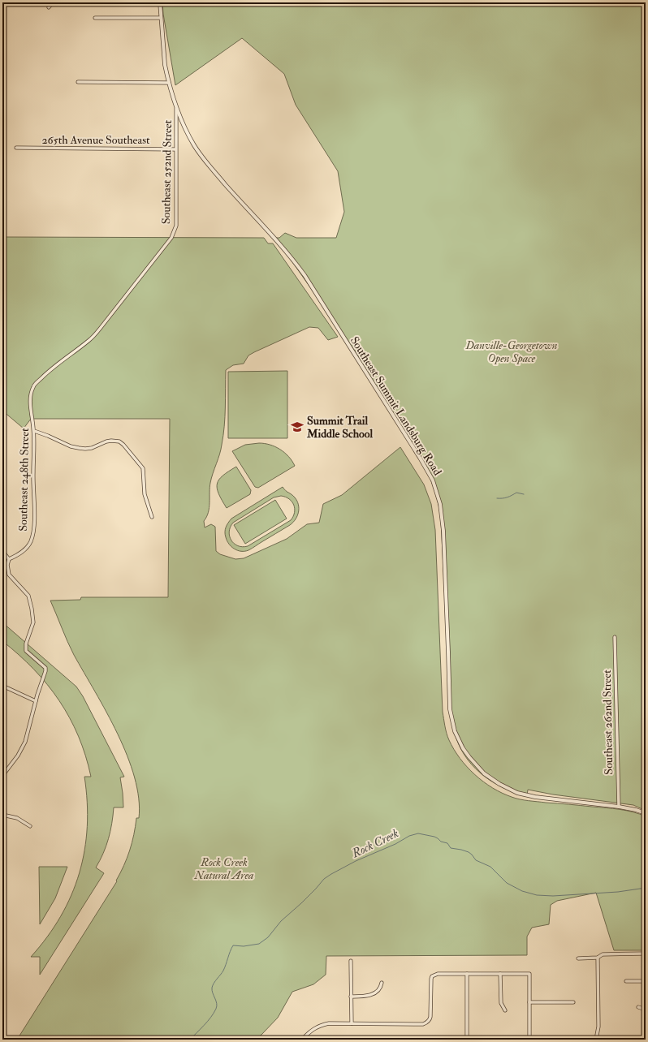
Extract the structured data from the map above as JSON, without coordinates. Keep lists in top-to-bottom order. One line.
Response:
{"streets":{"street":["265th Avenue Southeast","Southeast 252nd Street","Southeast Summit Landsburg Road","Southeast 248th Street","Southeast 262nd Street"]},"crossings":[["265th Avenue Southeast","Southeast 252nd Street"],["Southeast 252nd Street","Southeast Summit Landsburg Road"],["Southeast 252nd Street","Southeast 248th Street"],["Southeast Summit Landsburg Road","Southeast 262nd Street"]],"water":["Rock Creek"],"parks":["Danville-Georgetown Open Space","Rock Creek Natural Area"],"places":{"school or university":["Summit Trail Middle School"]}}
